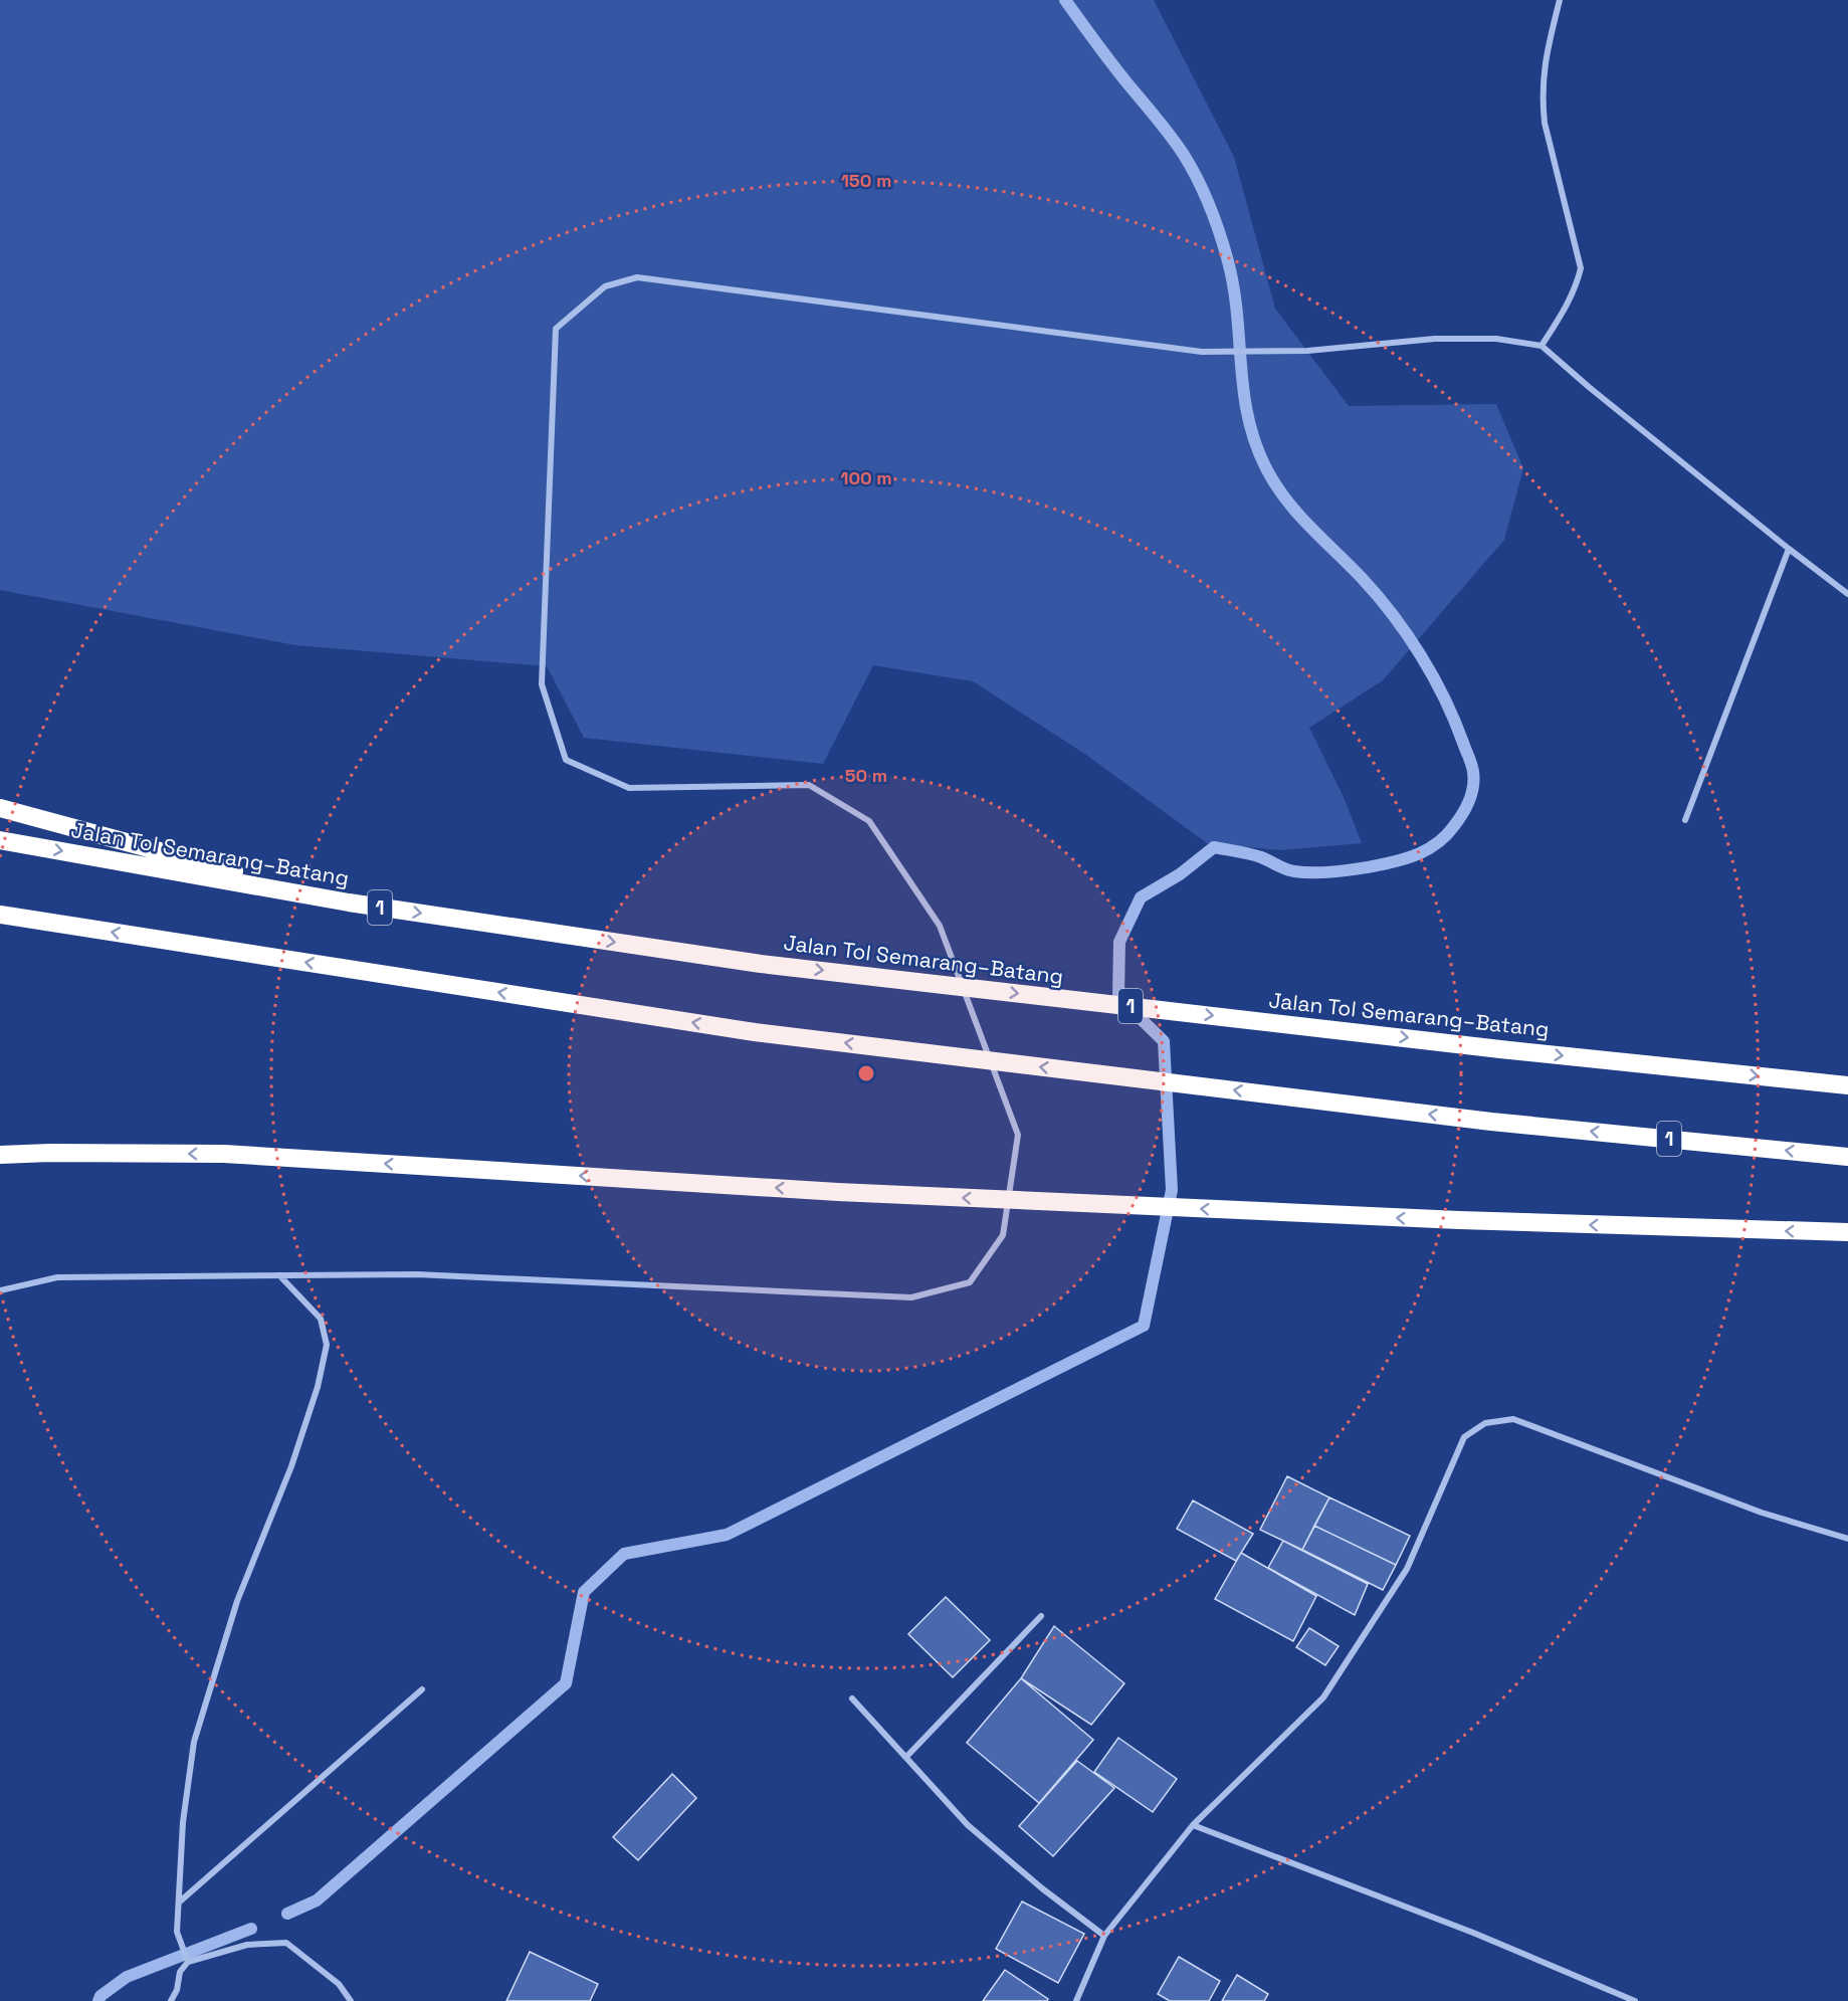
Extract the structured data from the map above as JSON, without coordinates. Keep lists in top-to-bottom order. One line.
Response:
{"streets":{"highway":["Jalan Tol Semarang–Batang","1"]},"rings":["150 m","100 m","50 m"]}
